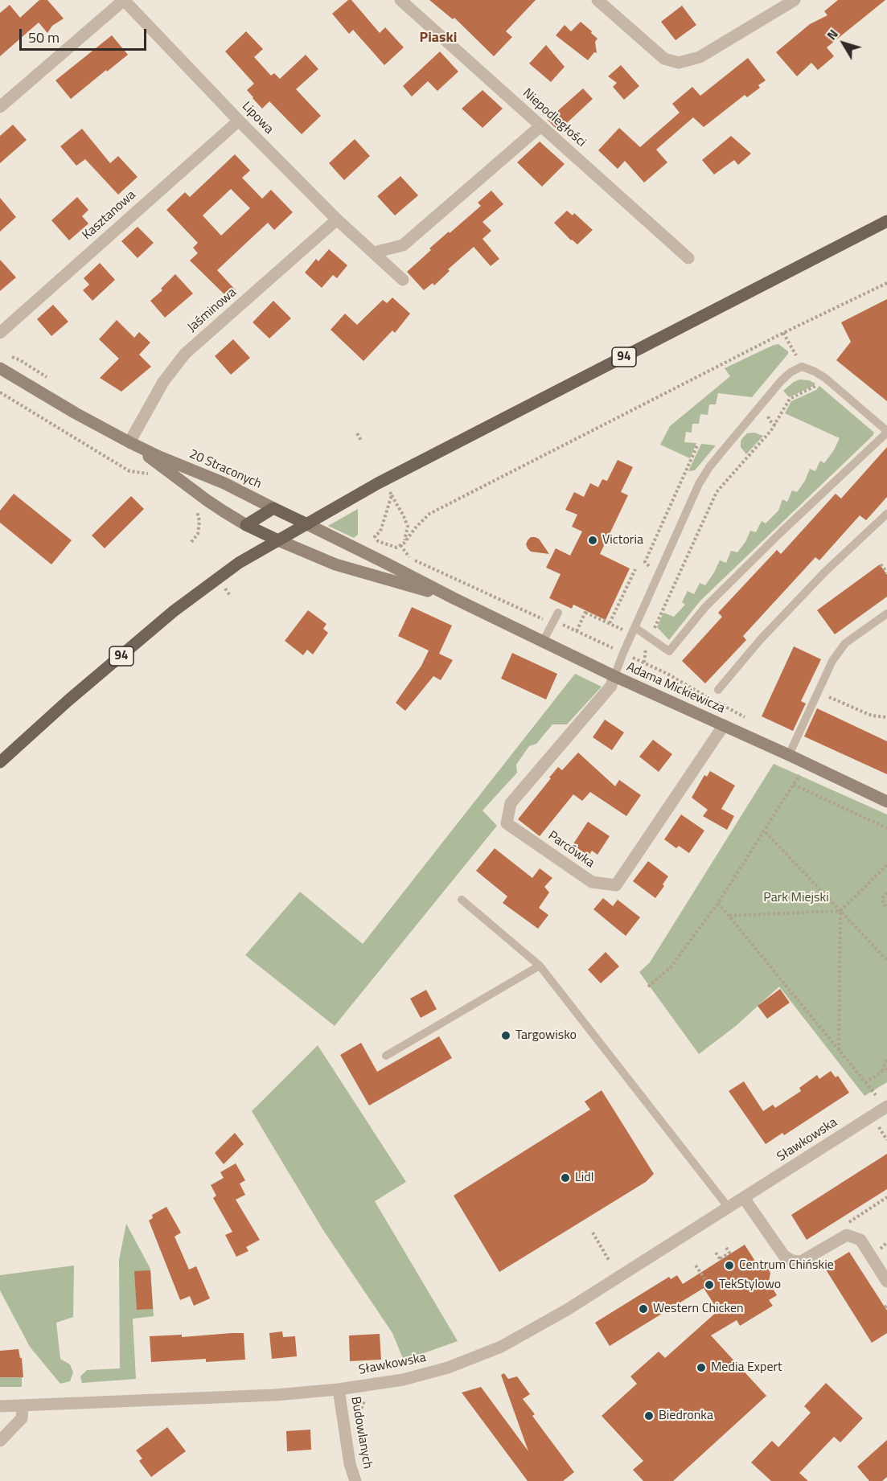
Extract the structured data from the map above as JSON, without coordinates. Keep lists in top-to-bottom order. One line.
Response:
{"streets":{"main road":["94","20 Straconych"],"street":["Lipowa","Niepodległości","Kasztanowa","Jaśminowa","Adama Mickiewicza","Parcówka","Sławkowska","Budowlanych"]},"crossings":[["Lipowa","Kasztanowa"],["Lipowa","Jaśminowa"],["Jaśminowa","20 Straconych"],["94","20 Straconych"],["94","Adama Mickiewicza"],["20 Straconych","Adama Mickiewicza"],["Adama Mickiewicza","Parcówka"],["Sławkowska","Budowlanych"]],"districts":["Piaski"],"parks":["Park Miejski"],"places":["Victoria","Targowisko","Lidl","Centrum Chińskie","TekStylowo","Western Chicken","Media Expert","Biedronka"],"scale_bar":"50 m","north":"top left"}
